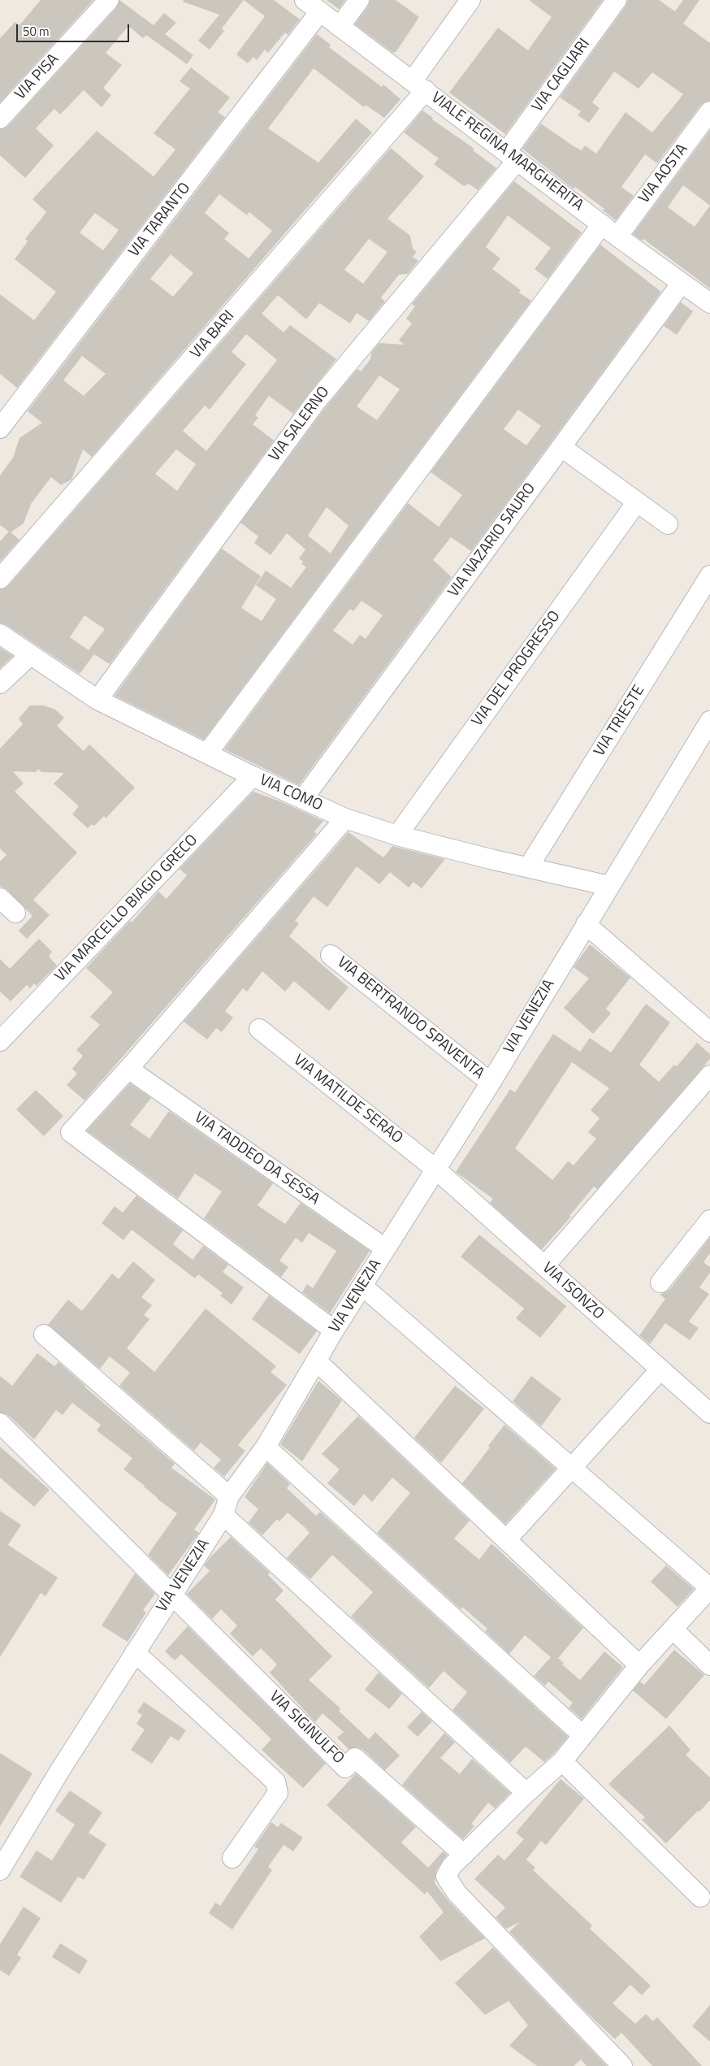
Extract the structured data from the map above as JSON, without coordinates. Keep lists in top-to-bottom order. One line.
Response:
{"streets":{"street":["VIA CAGLIARI","VIA PISA","VIALE REGINA MARGHERITA","VIA AOSTA","VIA TARANTO","VIA BARI","VIA SALERNO","VIA NAZARIO SAURO","VIA DEL PROGRESSO","VIA TRIESTE","VIA COMO","VIA MARCELLO BIAGIO GRECO","VIA VENEZIA","VIA BERTRANDO SPAVENTA","VIA MATILDE SERAO","VIA TADDEO DA SESSA","VIA ISONZO","VIA SIGINULFO"]},"crossings":[["VIA CAGLIARI","VIALE REGINA MARGHERITA"],["VIA CAGLIARI","VIA SALERNO"],["VIALE REGINA MARGHERITA","VIA AOSTA"],["VIALE REGINA MARGHERITA","VIA TARANTO"],["VIALE REGINA MARGHERITA","VIA BARI"],["VIALE REGINA MARGHERITA","VIA SALERNO"],["VIALE REGINA MARGHERITA","VIA NAZARIO SAURO"],["VIA SALERNO","VIA COMO"],["VIA NAZARIO SAURO","VIA COMO"],["VIA DEL PROGRESSO","VIA COMO"],["VIA TRIESTE","VIA COMO"],["VIA COMO","VIA MARCELLO BIAGIO GRECO"],["VIA COMO","VIA VENEZIA"],["VIA VENEZIA","VIA BERTRANDO SPAVENTA"],["VIA VENEZIA","VIA MATILDE SERAO"],["VIA VENEZIA","VIA TADDEO DA SESSA"],["VIA VENEZIA","VIA ISONZO"],["VIA VENEZIA","VIA SIGINULFO"],["VIA MATILDE SERAO","VIA ISONZO"]],"scale_bar":"50 m"}
